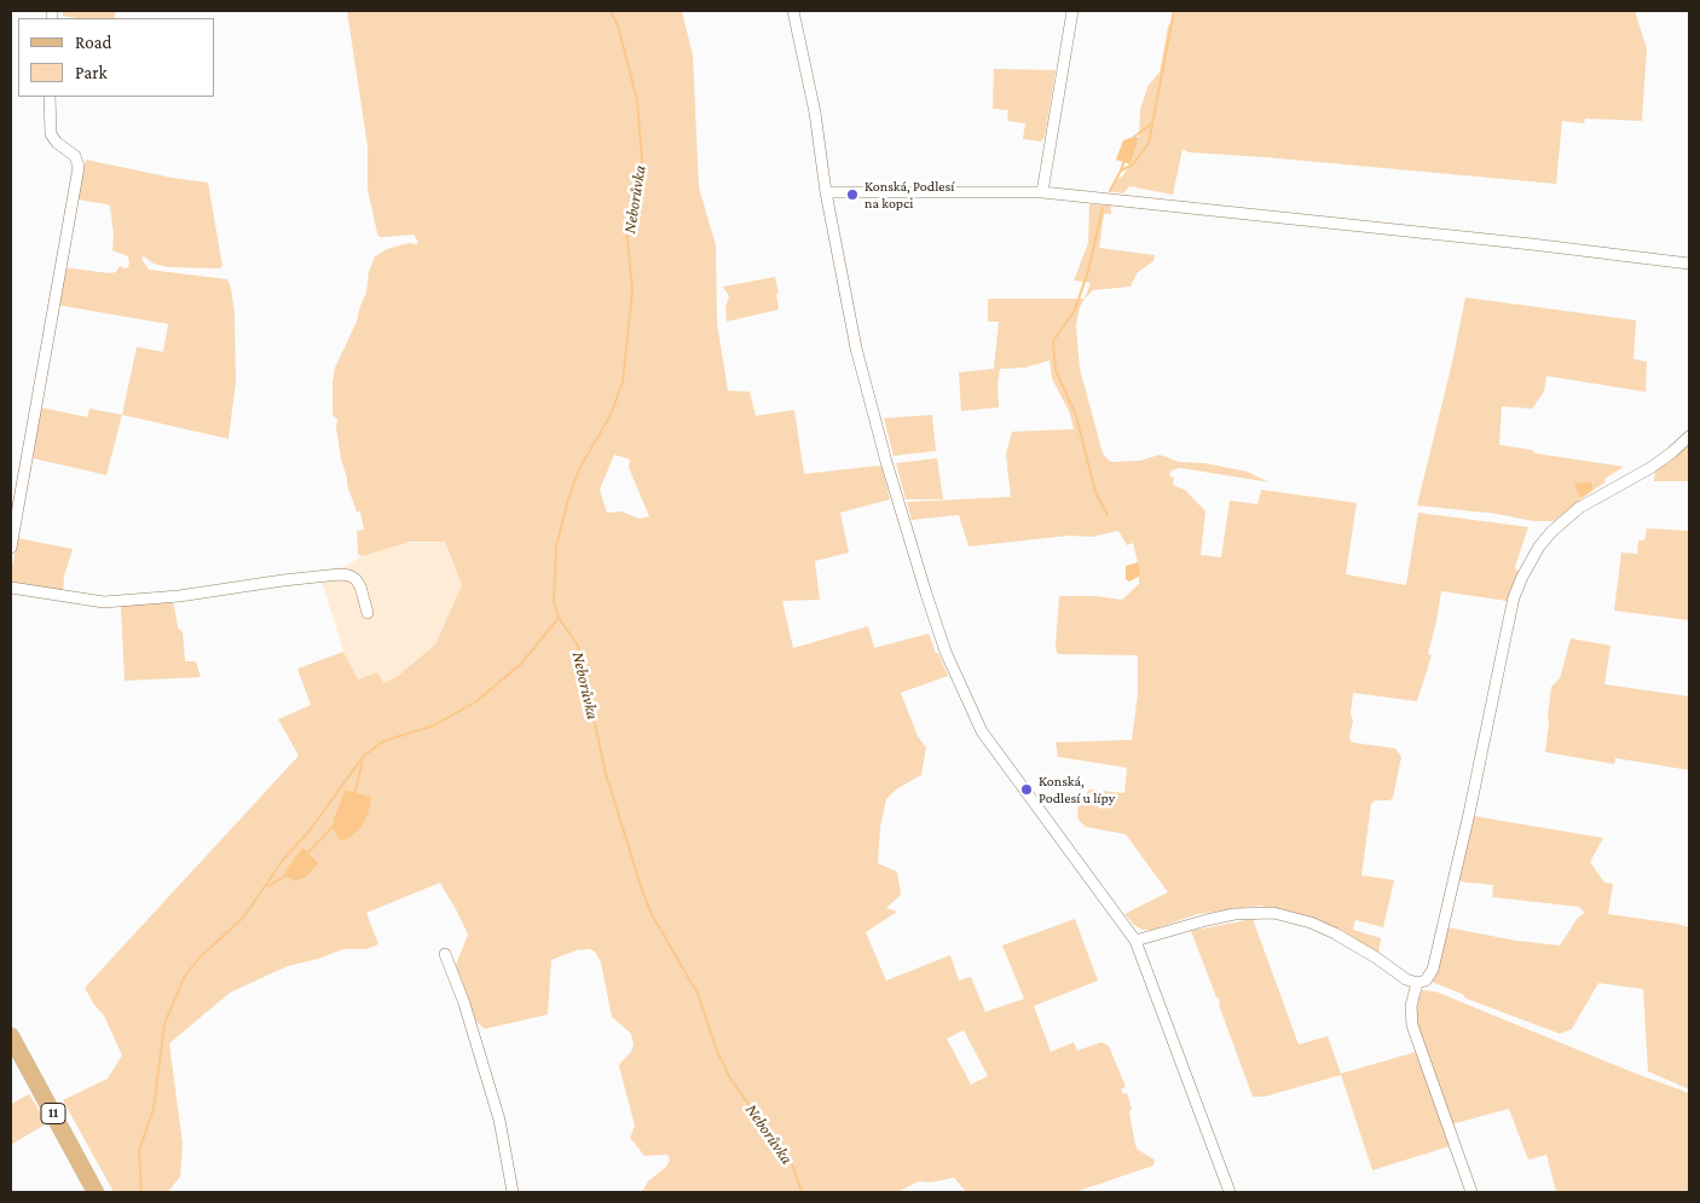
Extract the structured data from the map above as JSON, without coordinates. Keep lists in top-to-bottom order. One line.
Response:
{"streets":{"main road":["11"]},"water":["Neborůvka"],"places":["Konská, Podlesí na kopci","Konská, Podlesí u lípy"],"legend":["Road","Park"]}
